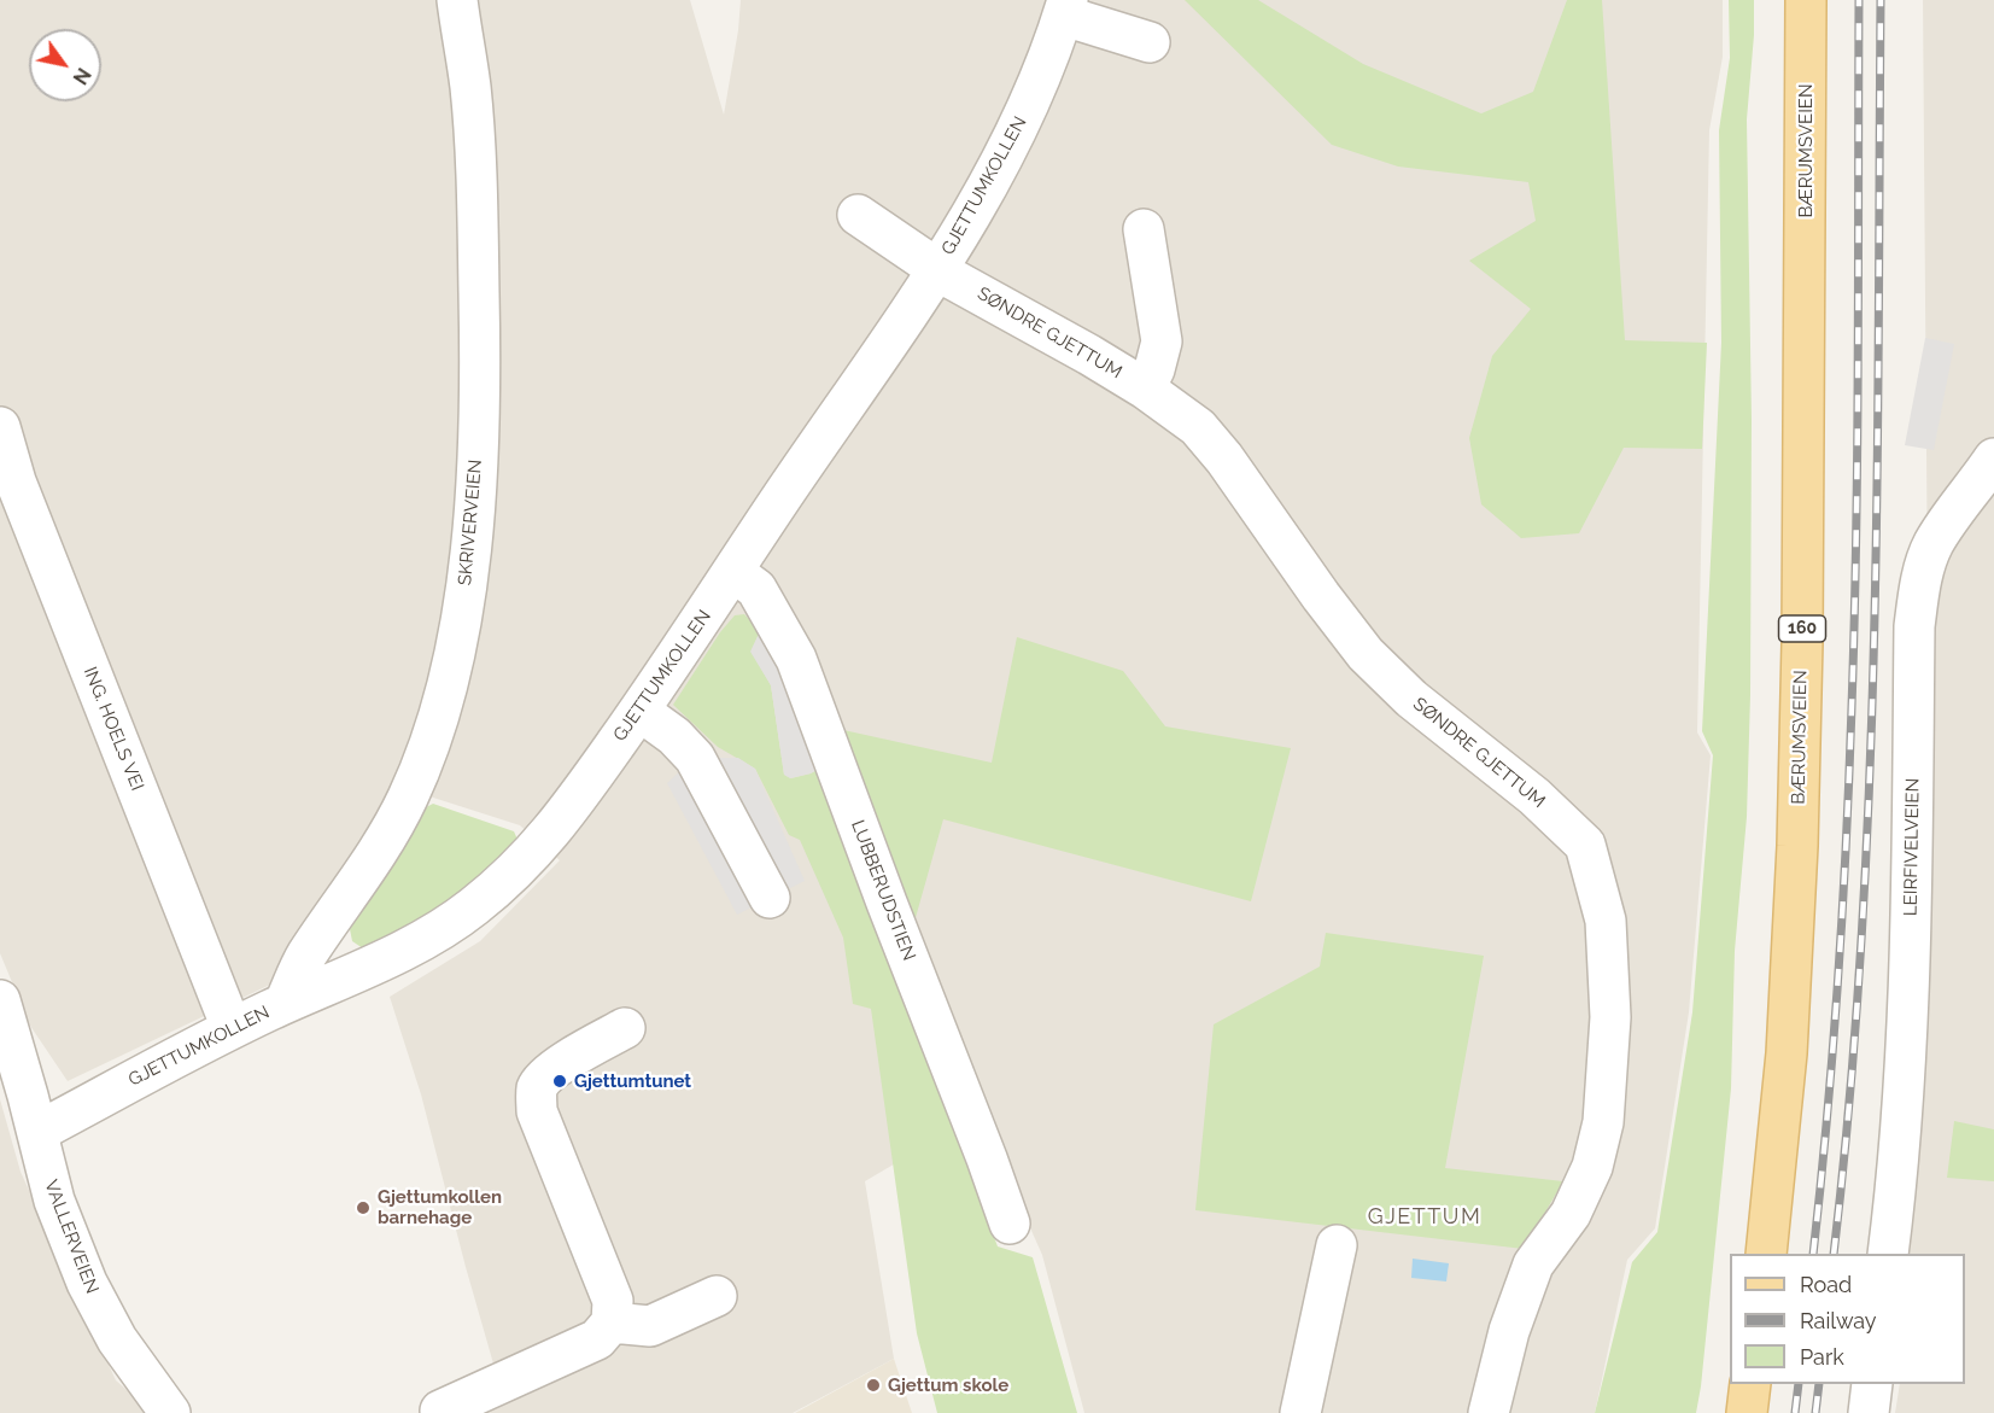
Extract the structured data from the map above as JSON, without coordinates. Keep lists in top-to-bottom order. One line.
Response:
{"streets":{"main road":["BÆRUMSVEIEN","160"],"street":["GJETTUMKOLLEN","SØNDRE GJETTUM","SKRIVERVEIEN","ING. HOELS VEI","LEIRFIVELVEIEN","LUBBERUDSTIEN","VALLERVEIEN"]},"crossings":[["GJETTUMKOLLEN","SØNDRE GJETTUM"],["GJETTUMKOLLEN","SKRIVERVEIEN"],["GJETTUMKOLLEN","ING. HOELS VEI"],["GJETTUMKOLLEN","LUBBERUDSTIEN"],["GJETTUMKOLLEN","VALLERVEIEN"]],"districts":["GJETTUM"],"places":["Gjettumtunet","Gjettumkollen barnehage","Gjettum skole"],"legend":["Road","Railway","Park"],"north":"bottom right"}
